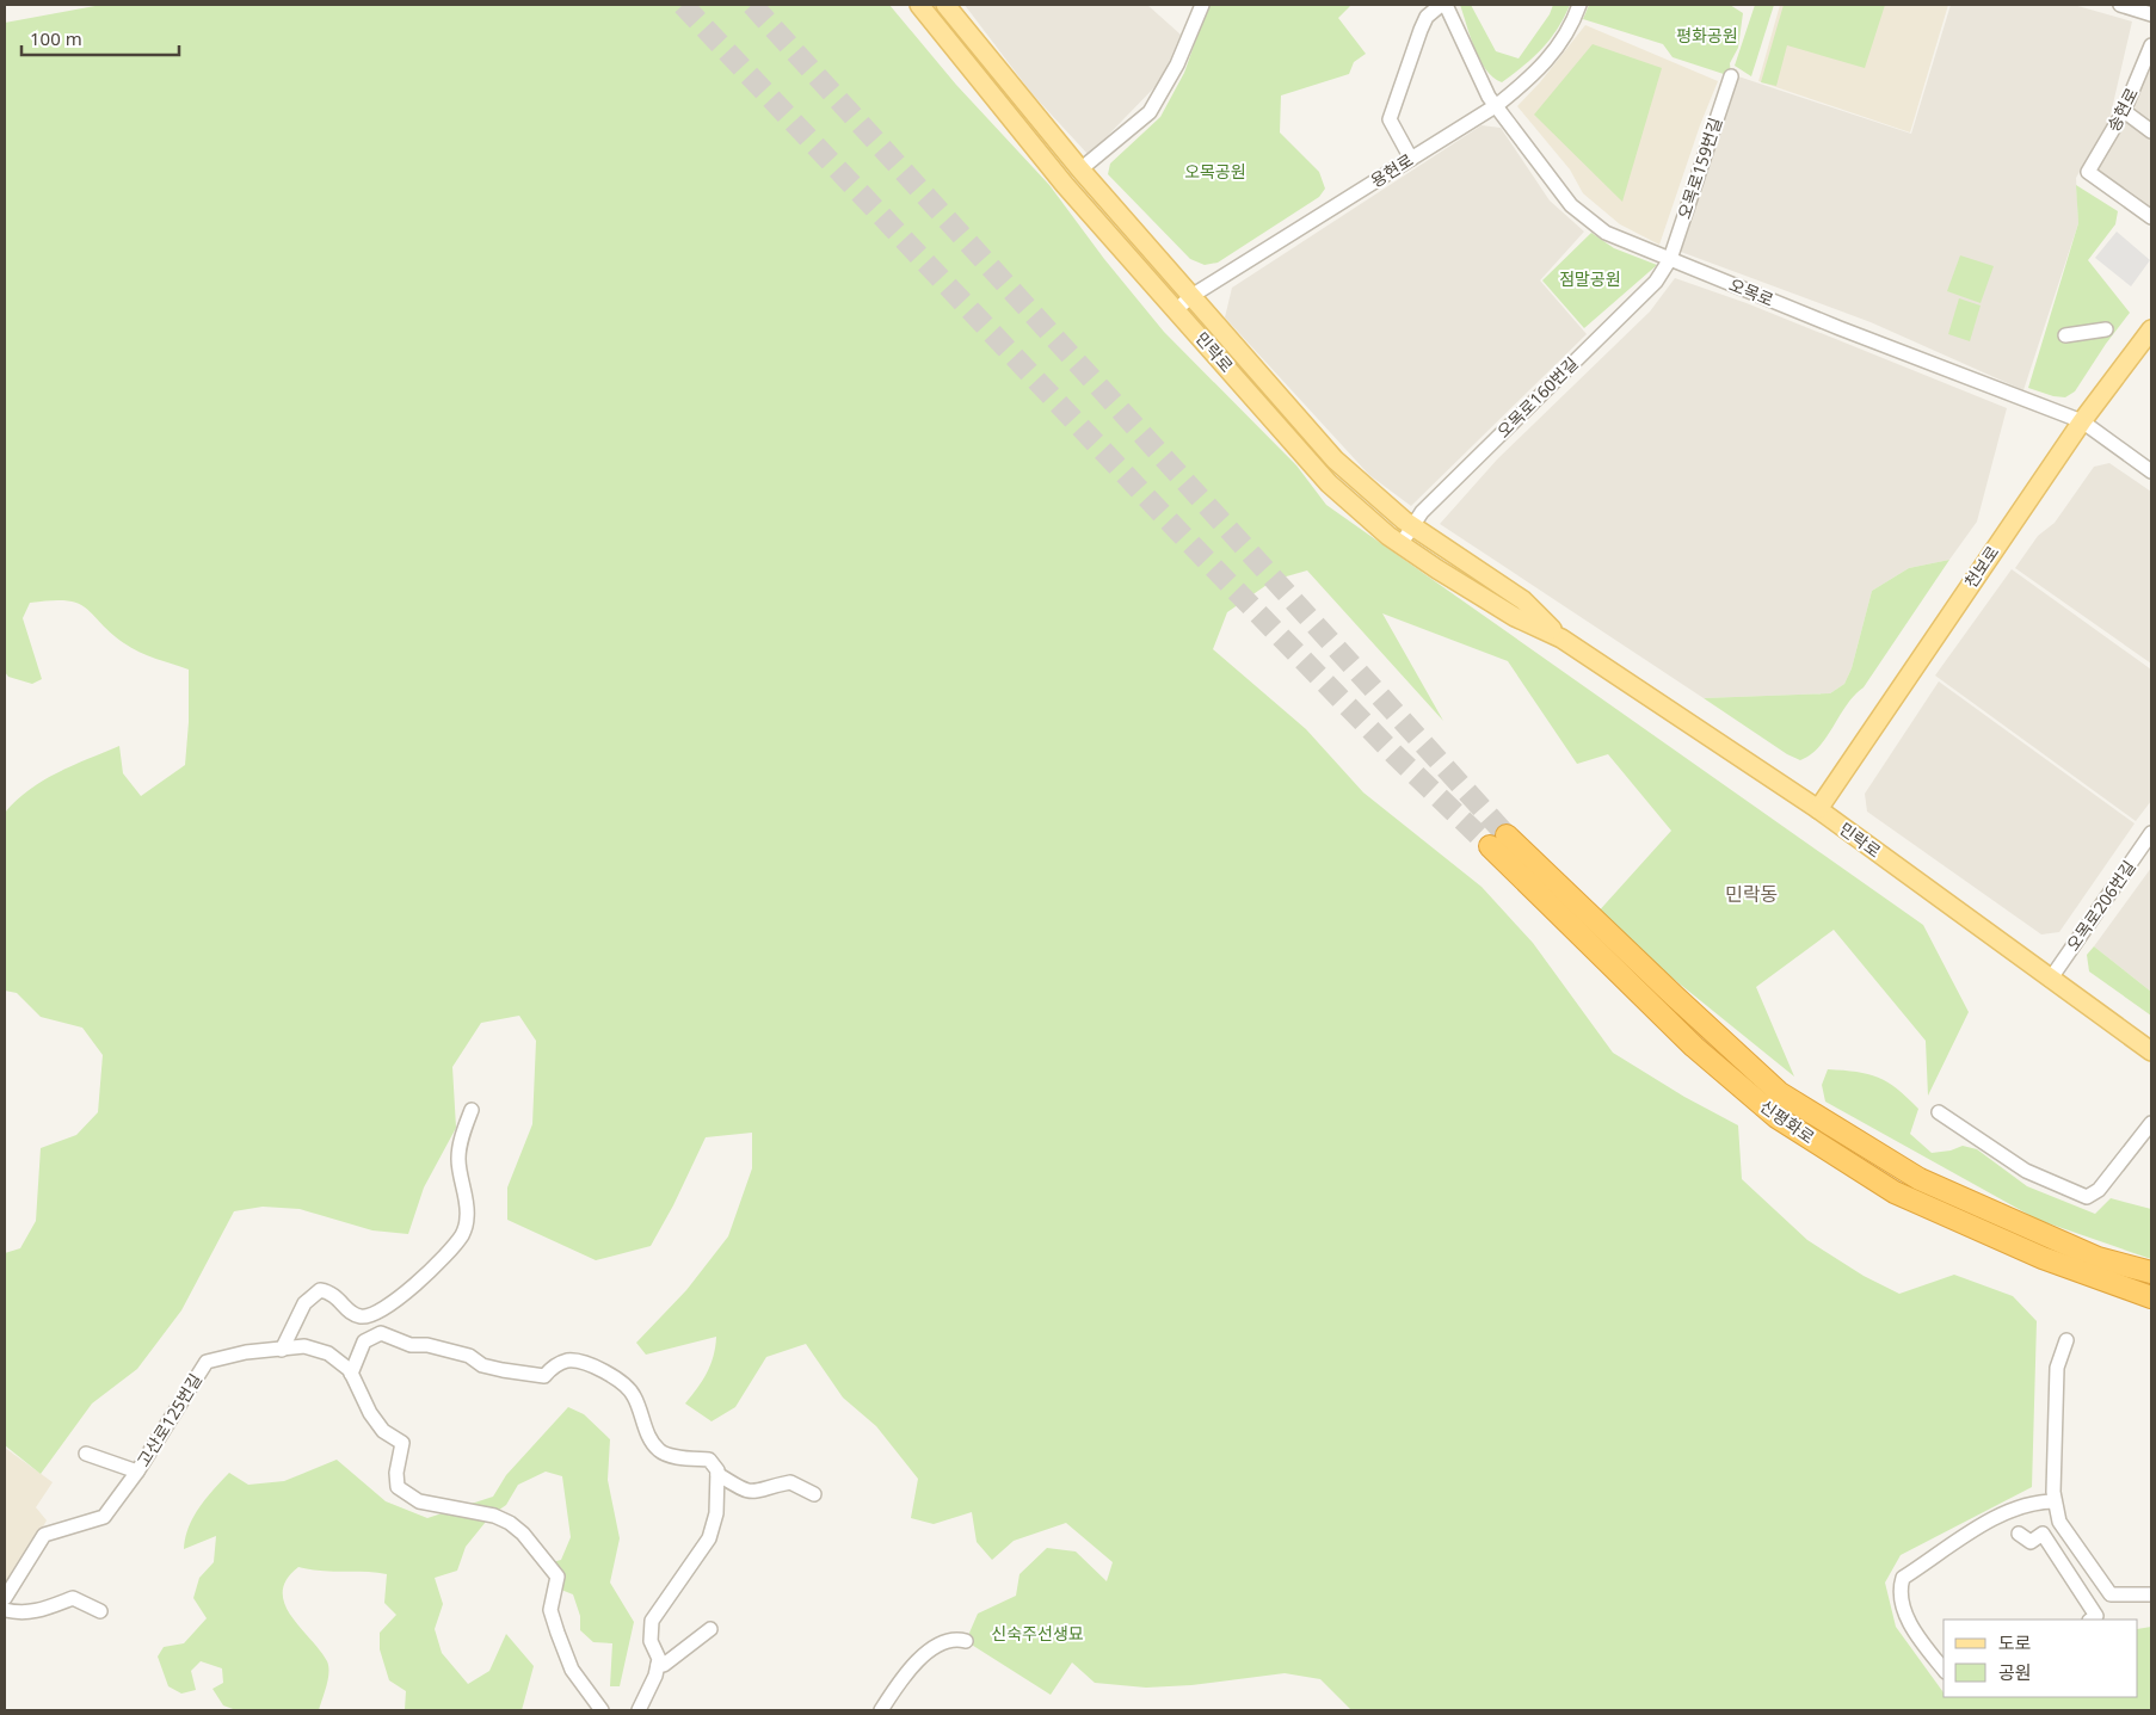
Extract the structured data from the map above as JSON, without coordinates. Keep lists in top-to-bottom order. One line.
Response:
{"streets":{"highway":["신평화로"],"main road":["민락로","천보로"],"street":["송현로","오목로159번길","용현로","오목로","오목로160번길","오목로206번길","고산로125번길"]},"crossings":[["오목로159번길","오목로"],["오목로159번길","오목로160번길"],["용현로","오목로"],["용현로","민락로"],["오목로","오목로160번길"],["오목로","천보로"],["민락로","천보로"],["민락로","오목로206번길"]],"districts":["민락동"],"parks":["평화공원","오목공원","점말공원","신숙주선생묘"],"legend":["도로","공원"],"scale_bar":"100 m"}
